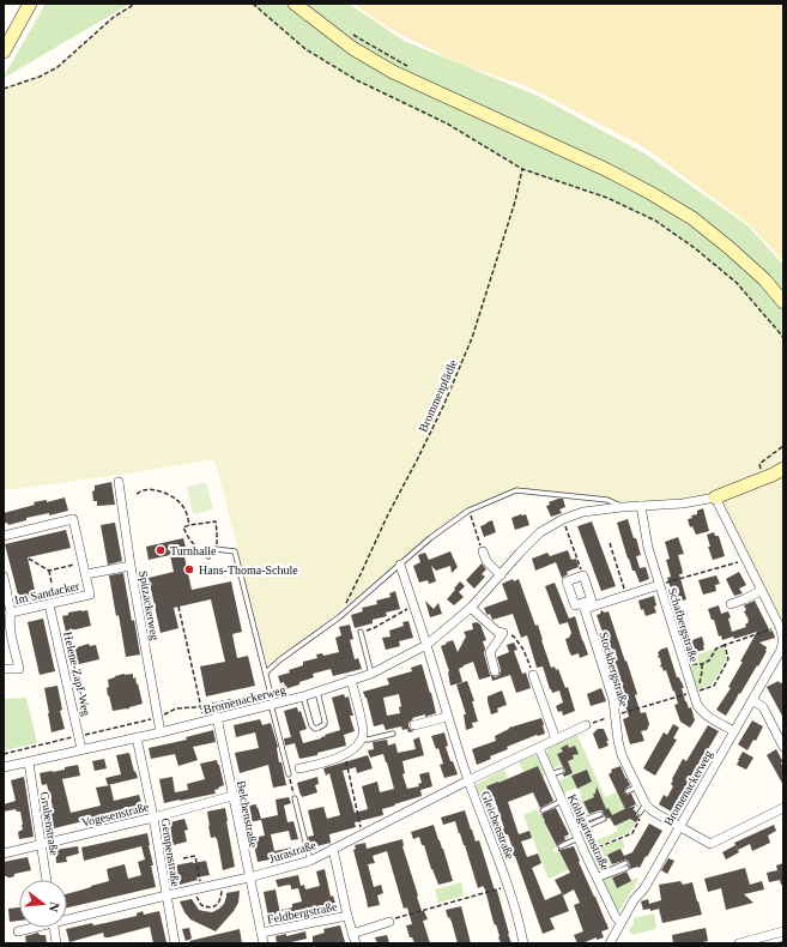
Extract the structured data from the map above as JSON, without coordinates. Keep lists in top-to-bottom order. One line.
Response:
{"streets":{"street":["Im Sandacker","Spitzackerweg","Schafbergstraße","Stockbergstraße","Helene-Zapf-Weg","Bromenackerweg","Vogesenstraße","Belchenstraße","Grubenstraße","Gleichenstraße","Köhlgartenstraße","Jurastraße","Gempenstraße","Feldbergstraße"],"path":["Brommenpfädle"]},"crossings":[["Im Sandacker","Spitzackerweg"],["Im Sandacker","Helene-Zapf-Weg"],["Spitzackerweg","Bromenackerweg"],["Schafbergstraße","Bromenackerweg"],["Helene-Zapf-Weg","Bromenackerweg"],["Bromenackerweg","Belchenstraße"],["Bromenackerweg","Grubenstraße"],["Bromenackerweg","Gleichenstraße"],["Bromenackerweg","Köhlgartenstraße"],["Bromenackerweg","Gempenstraße"],["Vogesenstraße","Belchenstraße"],["Vogesenstraße","Grubenstraße"],["Vogesenstraße","Gempenstraße"],["Belchenstraße","Jurastraße"],["Belchenstraße","Feldbergstraße"],["Gleichenstraße","Jurastraße"],["Köhlgartenstraße","Jurastraße"],["Jurastraße","Gempenstraße"],["Jurastraße","Feldbergstraße"]],"places":["Turnhalle","Hans-Thoma-Schule"],"north":"right"}
